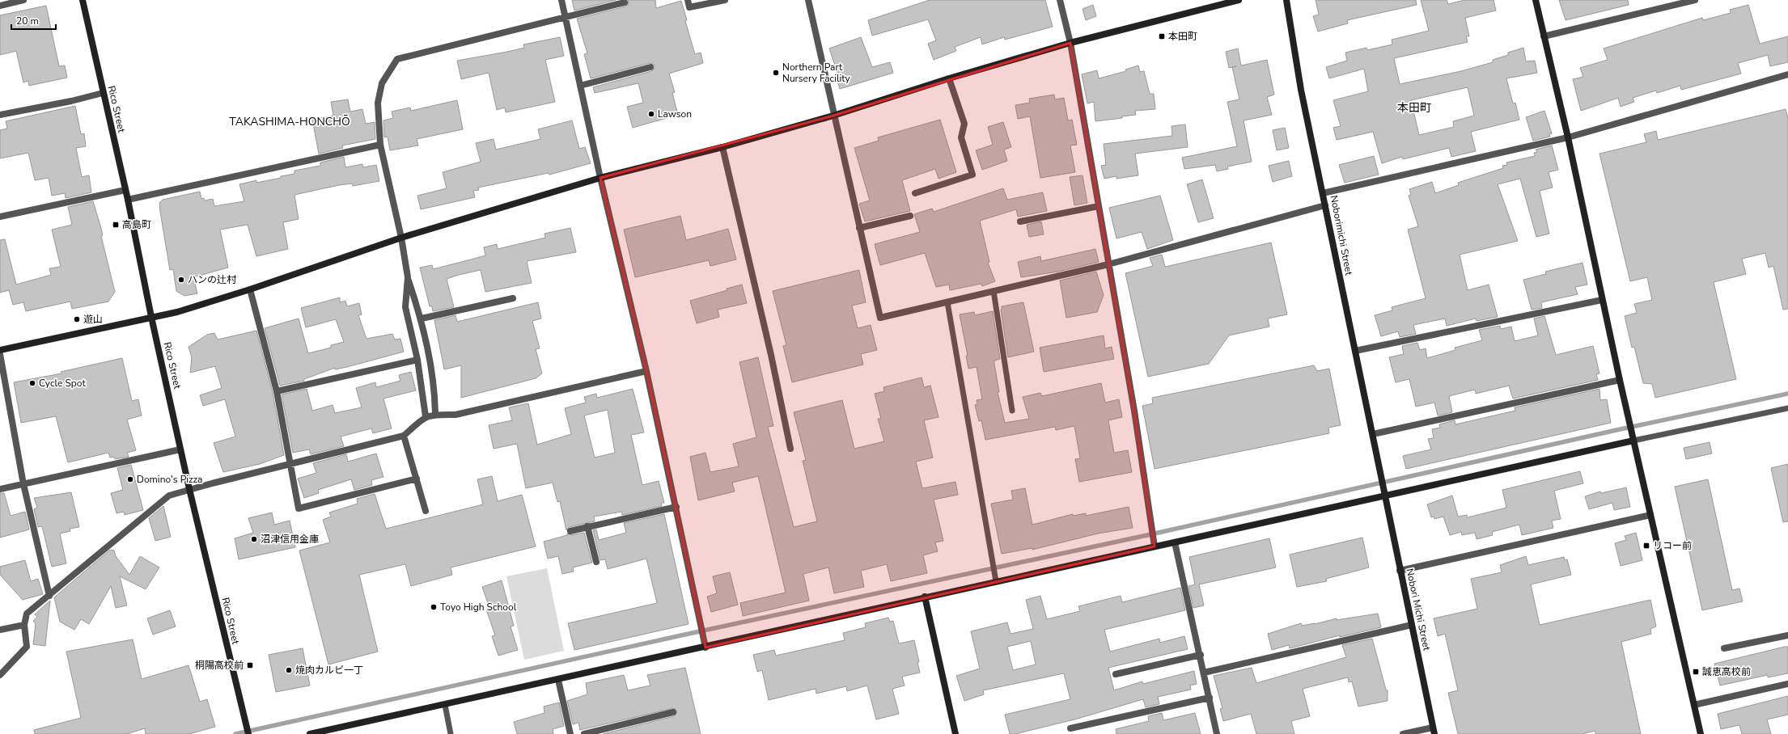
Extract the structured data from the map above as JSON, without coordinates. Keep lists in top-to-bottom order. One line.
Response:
{"streets":{"street":["Rico Street","Noborimichi Street","Nobori Michi Street"]},"crossings":[["Noborimichi Street","Nobori Michi Street"]],"districts":["本田町","TAKASHIMA-HONCHŌ"],"places":{"transit":["本田町","高島町","リコー前","桐陽高校前","誠恵高校前"],"other":["Northern Part Nursery Facility","Lawson","ハンの辻村","遊山","Cycle Spot","Domino's Pizza","沼津信用金庫","Toyo High School","焼肉カルビ一丁"]},"scale_bar":"20 m"}
